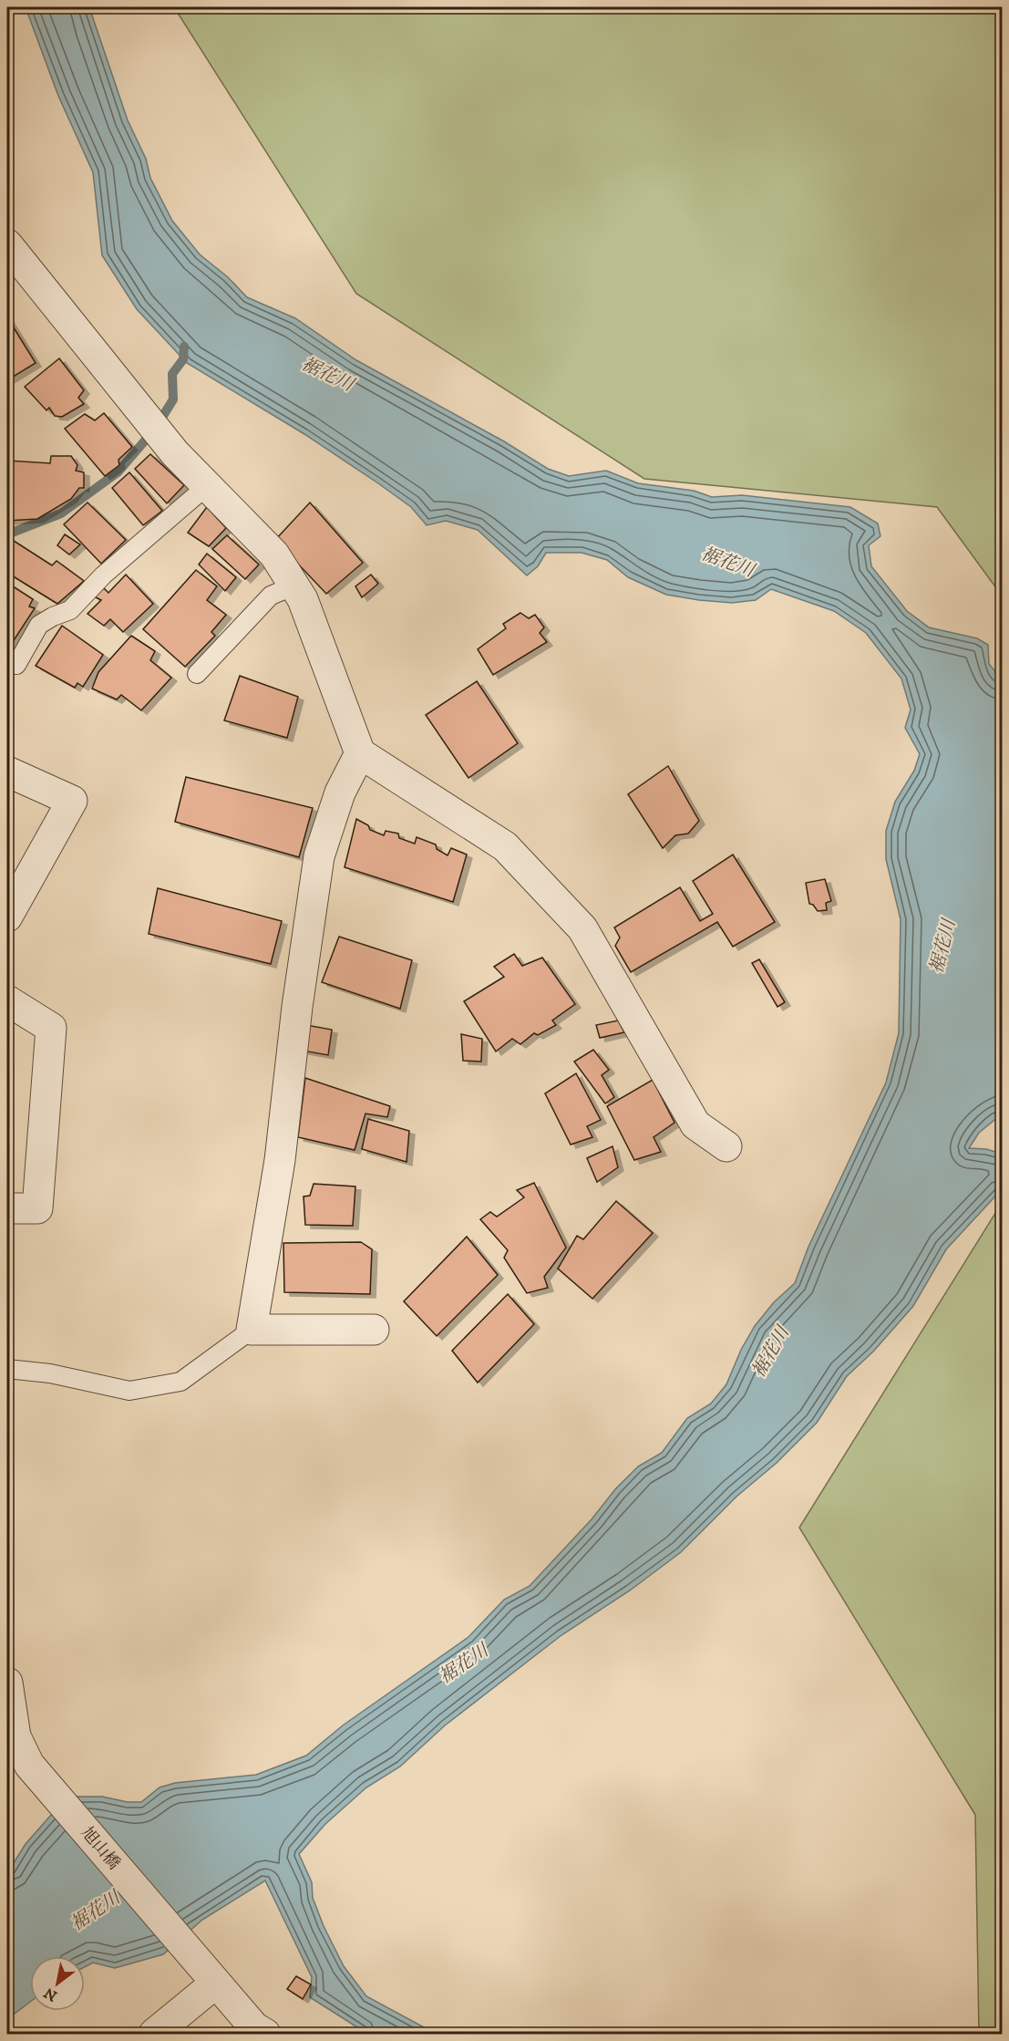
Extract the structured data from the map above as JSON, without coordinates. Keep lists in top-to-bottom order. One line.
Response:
{"streets":{"street":["旭山橋"]},"water":["裾花川"],"north":"bottom left"}
